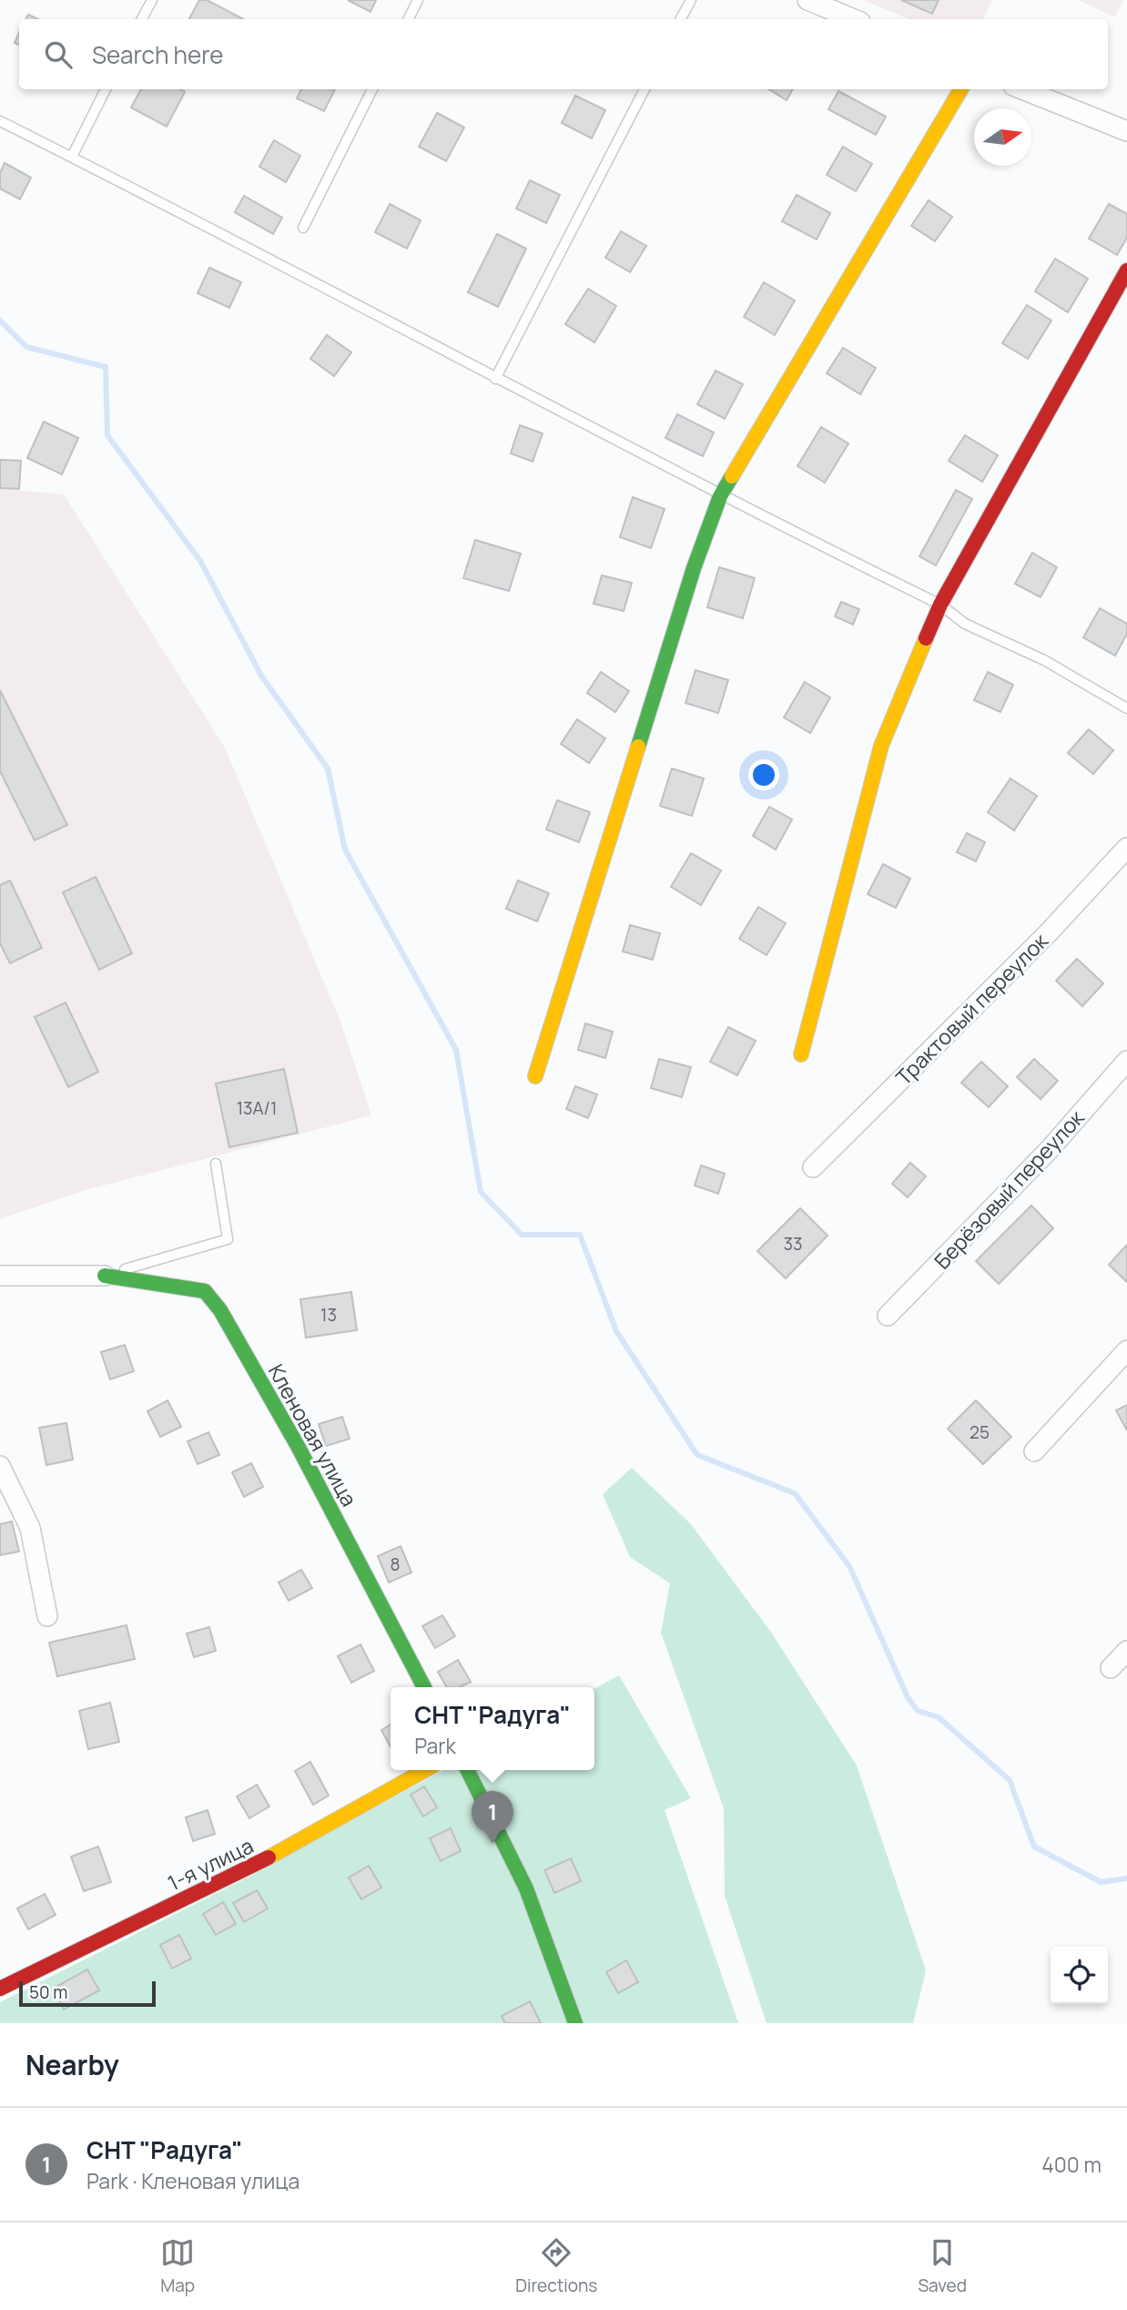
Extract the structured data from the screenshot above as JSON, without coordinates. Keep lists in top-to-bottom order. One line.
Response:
{"streets":{"street":["Трактовый переулок","Берёзовый переулок","Кленовая улица","1-я улица"]},"house_numbers":["13А/1","33","13","25","8"],"scale_bar":"50 m","north":"right","page":{"search":"Search here","popup":["СНТ \"Радуга\"","Park"],"pins":"1","scale":"50 m","heading":"Nearby","list":[{"mark":"1","name":"СНТ \"Радуга\"","note":"Park · Кленовая улица","value":"400 m"}],"nav":["Map","Directions","Saved"]}}
